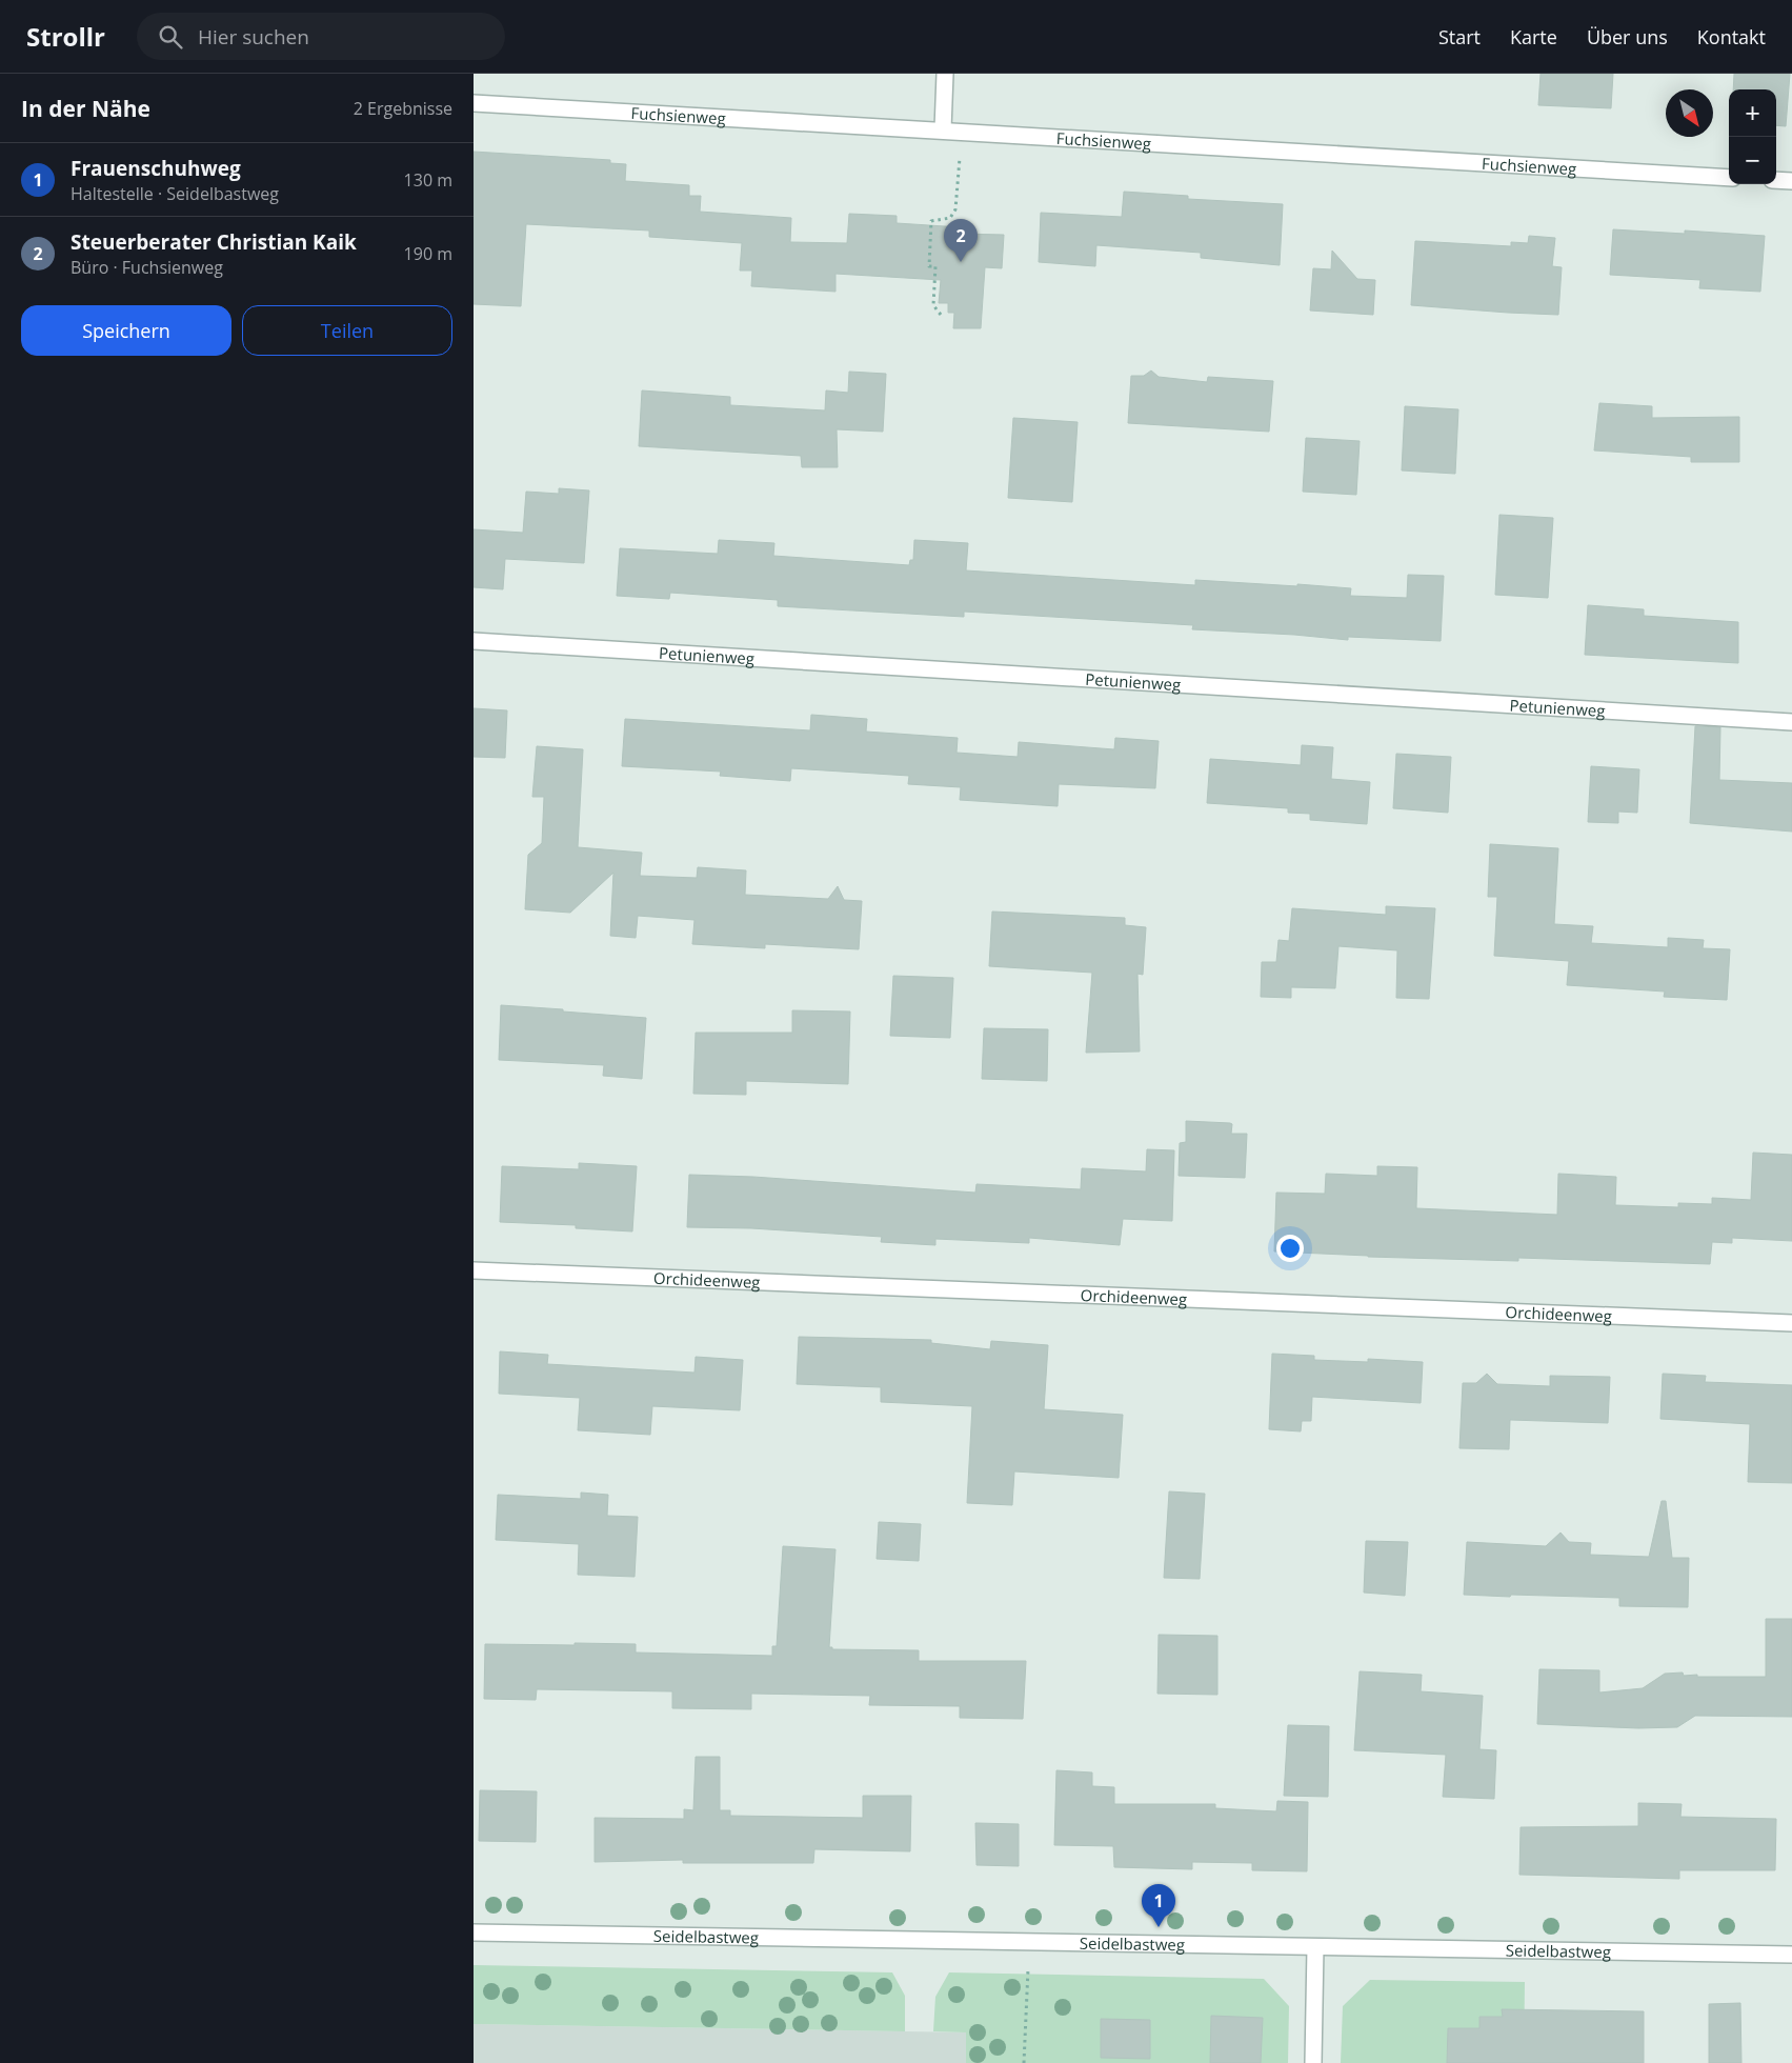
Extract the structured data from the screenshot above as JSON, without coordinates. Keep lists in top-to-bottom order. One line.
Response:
{"streets":{"street":["Fuchsienweg","Petunienweg","Orchideenweg","Seidelbastweg"]},"north":"bottom right","page":{"header":"Strollr","search":"Hier suchen","nav":["Start","Karte","Über uns","Kontakt"],"heading":["In der Nähe","2 Ergebnisse"],"map_buttons":["+","−"],"list":[{"mark":"1","name":"Frauenschuhweg","note":"Haltestelle · Seidelbastweg","value":"130 m"},{"mark":"2","name":"Steuerberater Christian Kaik","note":"Büro · Fuchsienweg","value":"190 m"}],"pins":["2","1"],"buttons":["Speichern","Teilen"]}}
